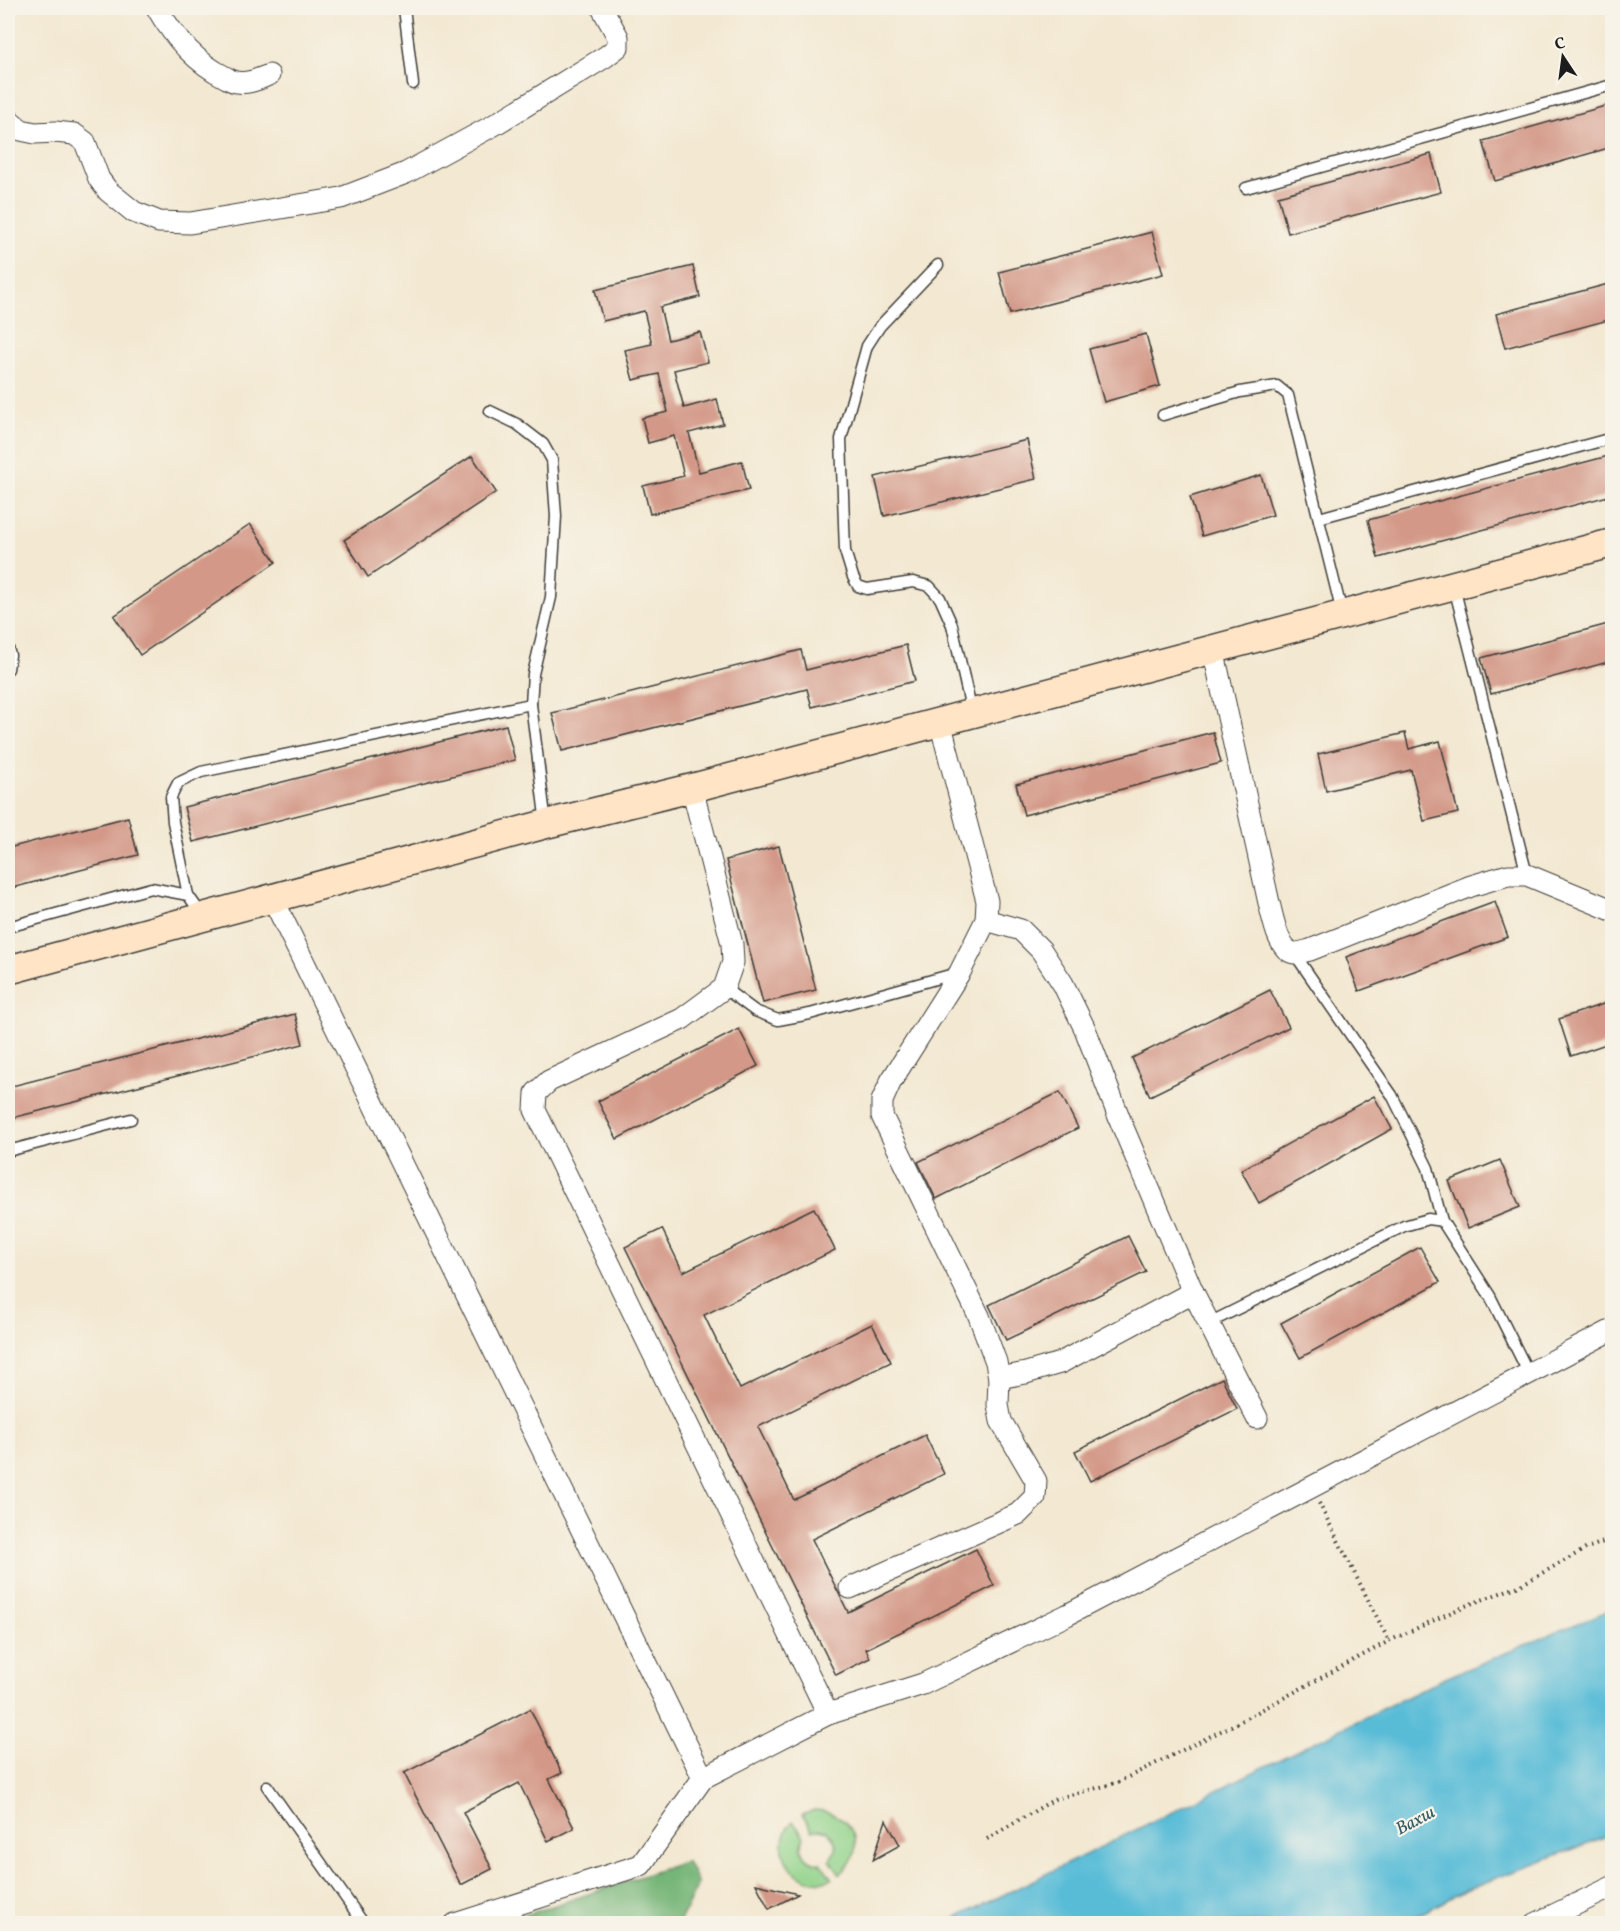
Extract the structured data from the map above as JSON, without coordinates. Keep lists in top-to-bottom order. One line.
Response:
{"water":["Вахш"],"north":"top"}
